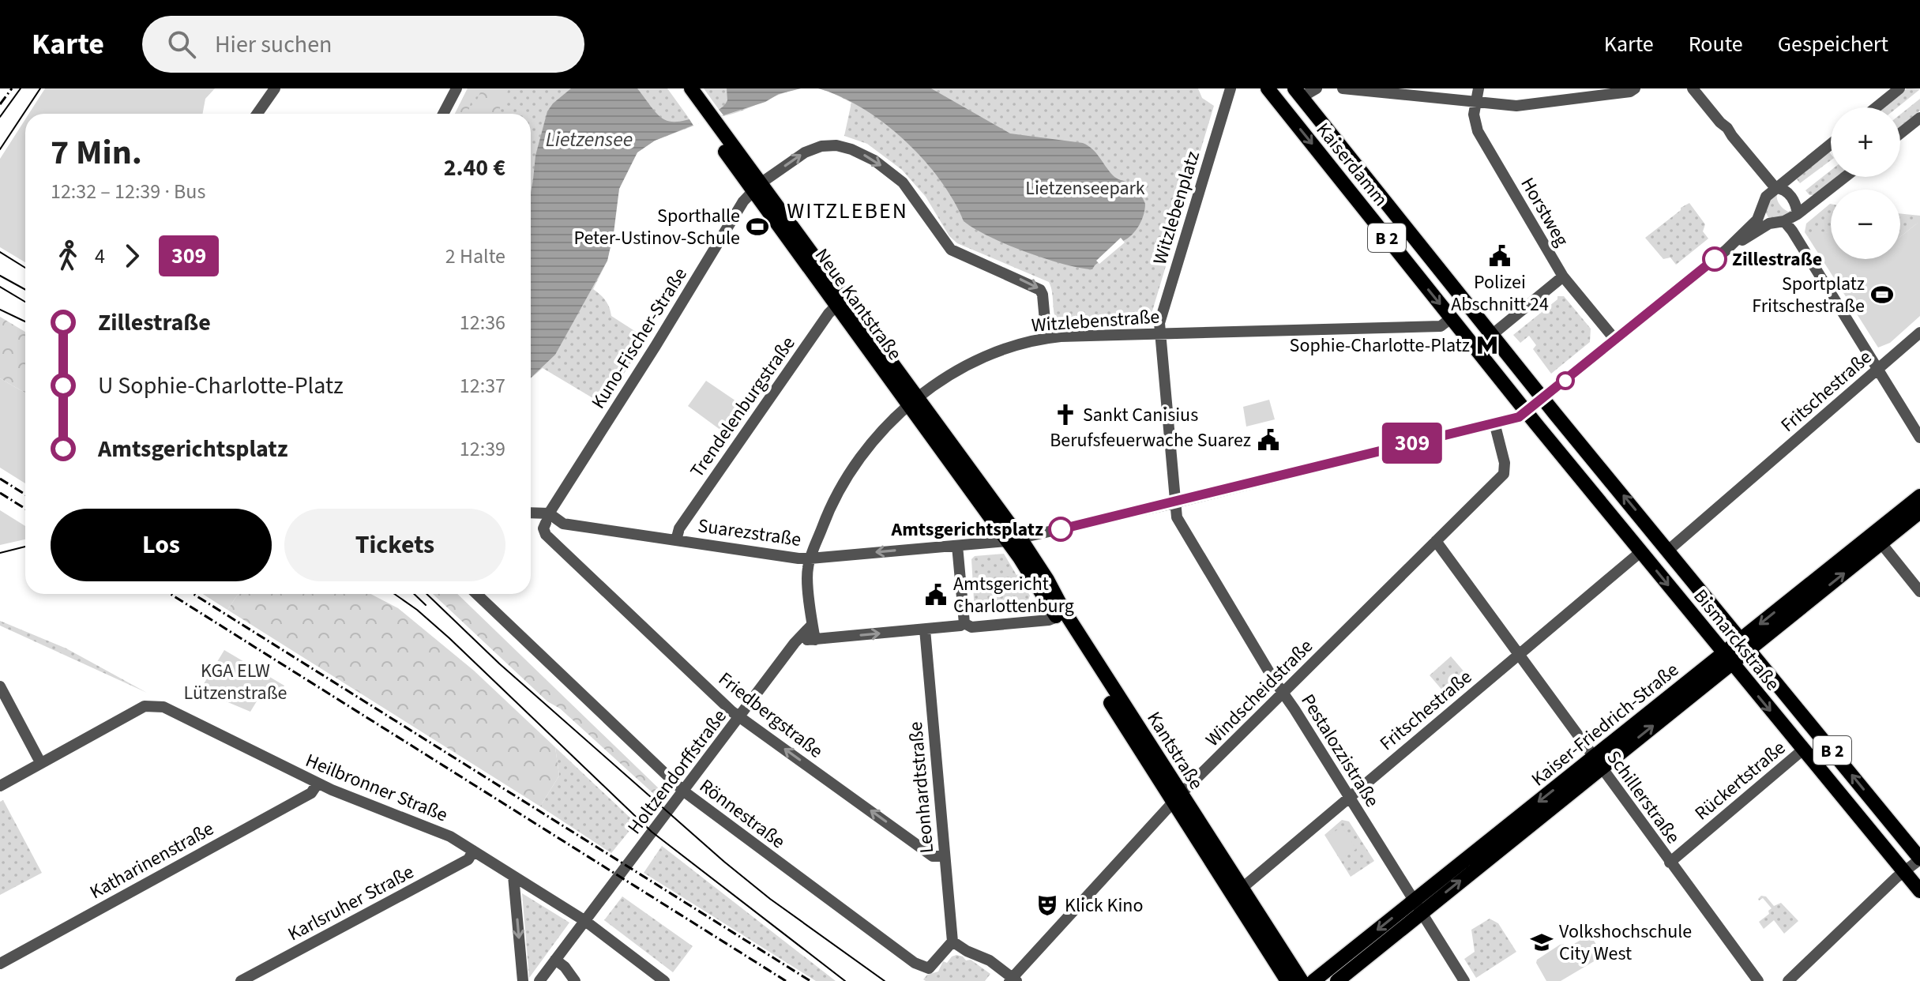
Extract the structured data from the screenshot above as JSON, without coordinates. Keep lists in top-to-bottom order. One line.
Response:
{"streets":{"main road":["Kaiserdamm","B 2","Neue Kantstraße","Bismarckstraße","Kaiser-Friedrich-Straße","Kantstraße"],"street":["Witzlebenplatz","Horstweg","Witzlebenstraße","Kuno-Fischer-Straße","Fritschestraße","Trendelenburgstraße","Suarezstraße","Windscheidstraße","Friedbergstraße","Pestalozzistraße","Holtzendorffstraße","Rückertstraße","Heilbronner Straße","Leonhardtstraße","Schillerstraße","Rönnestraße","Katharinenstraße","Karlsruher Straße"]},"crossings":[["Kaiserdamm","B 2"],["Kaiserdamm","Witzlebenstraße"],["Kaiserdamm","Suarezstraße"],["Kaiserdamm","Bismarckstraße"],["Witzlebenplatz","Witzlebenstraße"],["Witzlebenplatz","Suarezstraße"],["Witzlebenplatz","Pestalozzistraße"],["Horstweg","Suarezstraße"],["B 2","Suarezstraße"],["B 2","Bismarckstraße"],["Neue Kantstraße","Witzlebenstraße"],["Neue Kantstraße","Kuno-Fischer-Straße"],["Neue Kantstraße","Trendelenburgstraße"],["Neue Kantstraße","Suarezstraße"],["Neue Kantstraße","Kantstraße"],["Witzlebenstraße","Kuno-Fischer-Straße"],["Witzlebenstraße","Suarezstraße"],["Witzlebenstraße","Holtzendorffstraße"],["Kuno-Fischer-Straße","Suarezstraße"],["Kuno-Fischer-Straße","Friedbergstraße"],["Fritschestraße","Bismarckstraße"],["Fritschestraße","Kantstraße"],["Fritschestraße","Pestalozzistraße"],["Fritschestraße","Schillerstraße"],["Trendelenburgstraße","Suarezstraße"],["Suarezstraße","Bismarckstraße"],["Suarezstraße","Windscheidstraße"],["Suarezstraße","Friedbergstraße"],["Suarezstraße","Kantstraße"],["Suarezstraße","Pestalozzistraße"],["Bismarckstraße","Kaiser-Friedrich-Straße"],["Bismarckstraße","Rückertstraße"],["Windscheidstraße","Kantstraße"],["Windscheidstraße","Pestalozzistraße"],["Windscheidstraße","Schillerstraße"],["Friedbergstraße","Holtzendorffstraße"],["Friedbergstraße","Leonhardtstraße"],["Kaiser-Friedrich-Straße","Pestalozzistraße"],["Kaiser-Friedrich-Straße","Schillerstraße"],["Holtzendorffstraße","Heilbronner Straße"],["Holtzendorffstraße","Rönnestraße"],["Rückertstraße","Schillerstraße"],["Heilbronner Straße","Katharinenstraße"],["Heilbronner Straße","Karlsruher Straße"],["Leonhardtstraße","Rönnestraße"]],"one_way":["Kuno-Fischer-Straße","Friedbergstraße"],"districts":["WITZLEBEN"],"water":["Lietzensee"],"parks":["Lietzenseepark","KGA ELW Lützenstraße"],"places":{"sports":["Sporthalle Peter-Ustinov-Schule","Sportplatz Fritschestraße"],"public building":["Polizei Abschnitt 24","Berufsfeuerwache Suarez","Amtsgericht Charlottenburg"],"other":["Zillestraße","Amtsgerichtsplatz"],"metro station":["Sophie-Charlotte-Platz"],"church":["Sankt Canisius"],"theatre":["Klick Kino"],"school or university":["Volkshochschule City West"]},"lines":["bus line 309"],"page":{"header":"Karte","search":"Hier suchen","nav":["Karte","Route","Gespeichert"],"on_map":"309","map_buttons":["+","−"],"heading":["7 Min.","12:32 – 12:39 · Bus","2.40 €"],"legs":["4","309","2 Halte"],"list":[{"name":"Zillestraße","value":"12:36"},{"name":"U Sophie-Charlotte-Platz","value":"12:37"},{"name":"Amtsgerichtsplatz","value":"12:39"}],"buttons":["Los","Tickets"]}}
